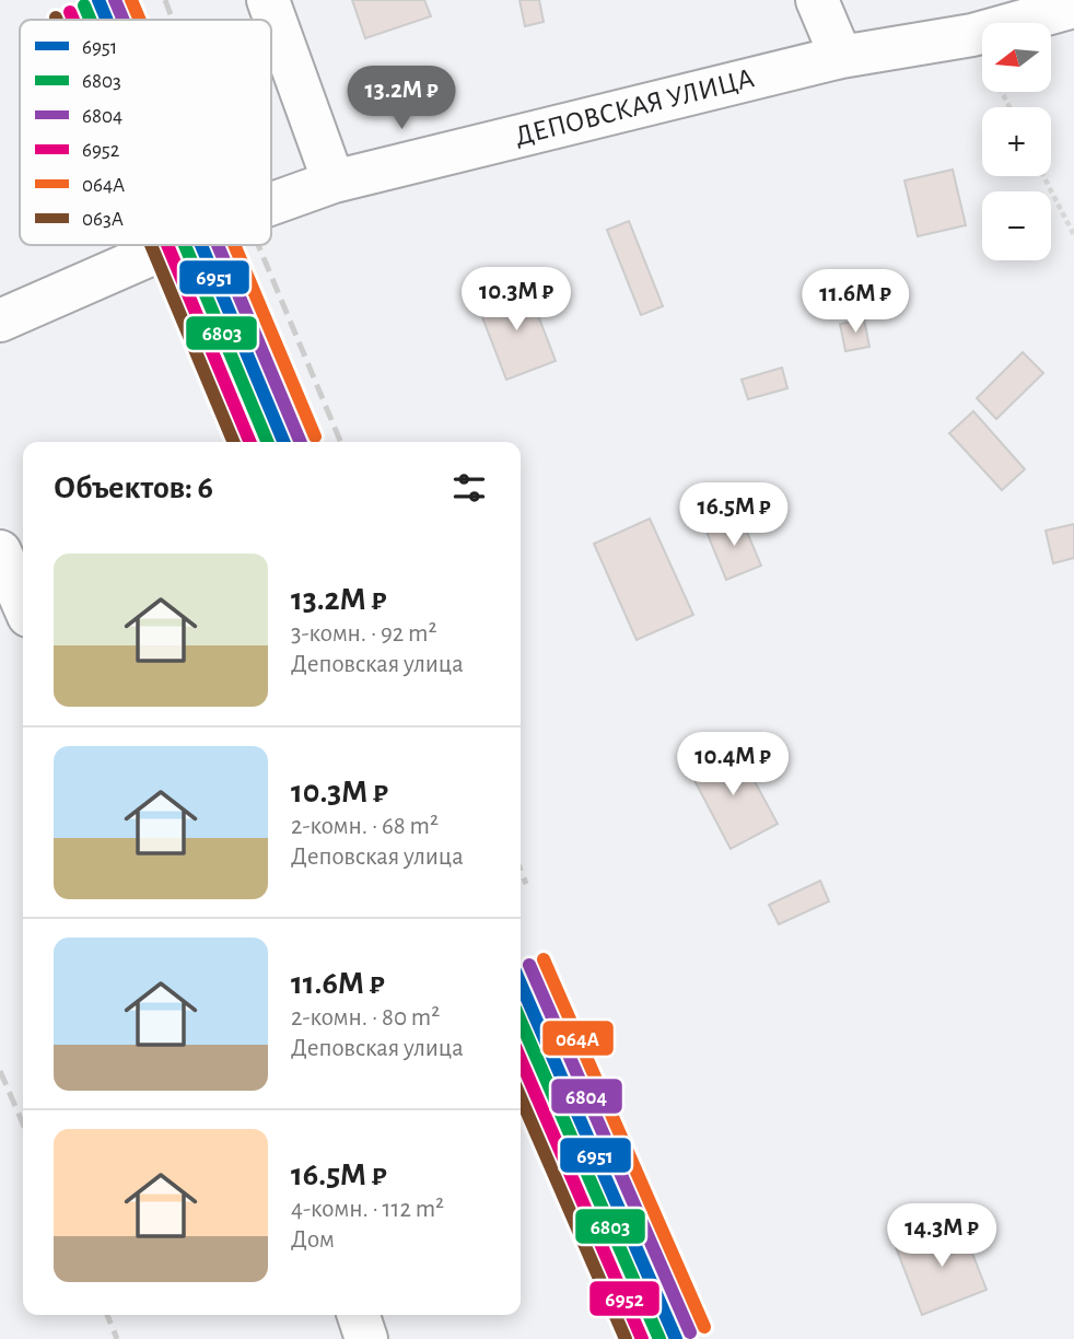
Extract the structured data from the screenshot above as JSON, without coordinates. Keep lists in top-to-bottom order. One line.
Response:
{"streets":{"street":["ДЕПОВСКАЯ УЛИЦА"]},"lines":["transit line 6951","transit line 6804","transit line 064А","transit line 6803","transit line 6952","transit line 063А"],"legend":["6951","6803","6804","6952","064А","063А"],"north":"left","page":{"map_buttons":["+","−"],"price":["13.2M ₽","10.3M ₽","11.6M ₽","16.5M ₽","10.4M ₽","14.3M ₽"],"heading":"Объектов: 6","list":[{"name":"13.2M ₽","note":"3-комн. · 92 m² · Деповская улица"},{"name":"10.3M ₽","note":"2-комн. · 68 m² · Деповская улица"},{"name":"11.6M ₽","note":"2-комн. · 80 m² · Деповская улица"},{"name":"16.5M ₽","note":"4-комн. · 112 m² · Дом"}]}}
